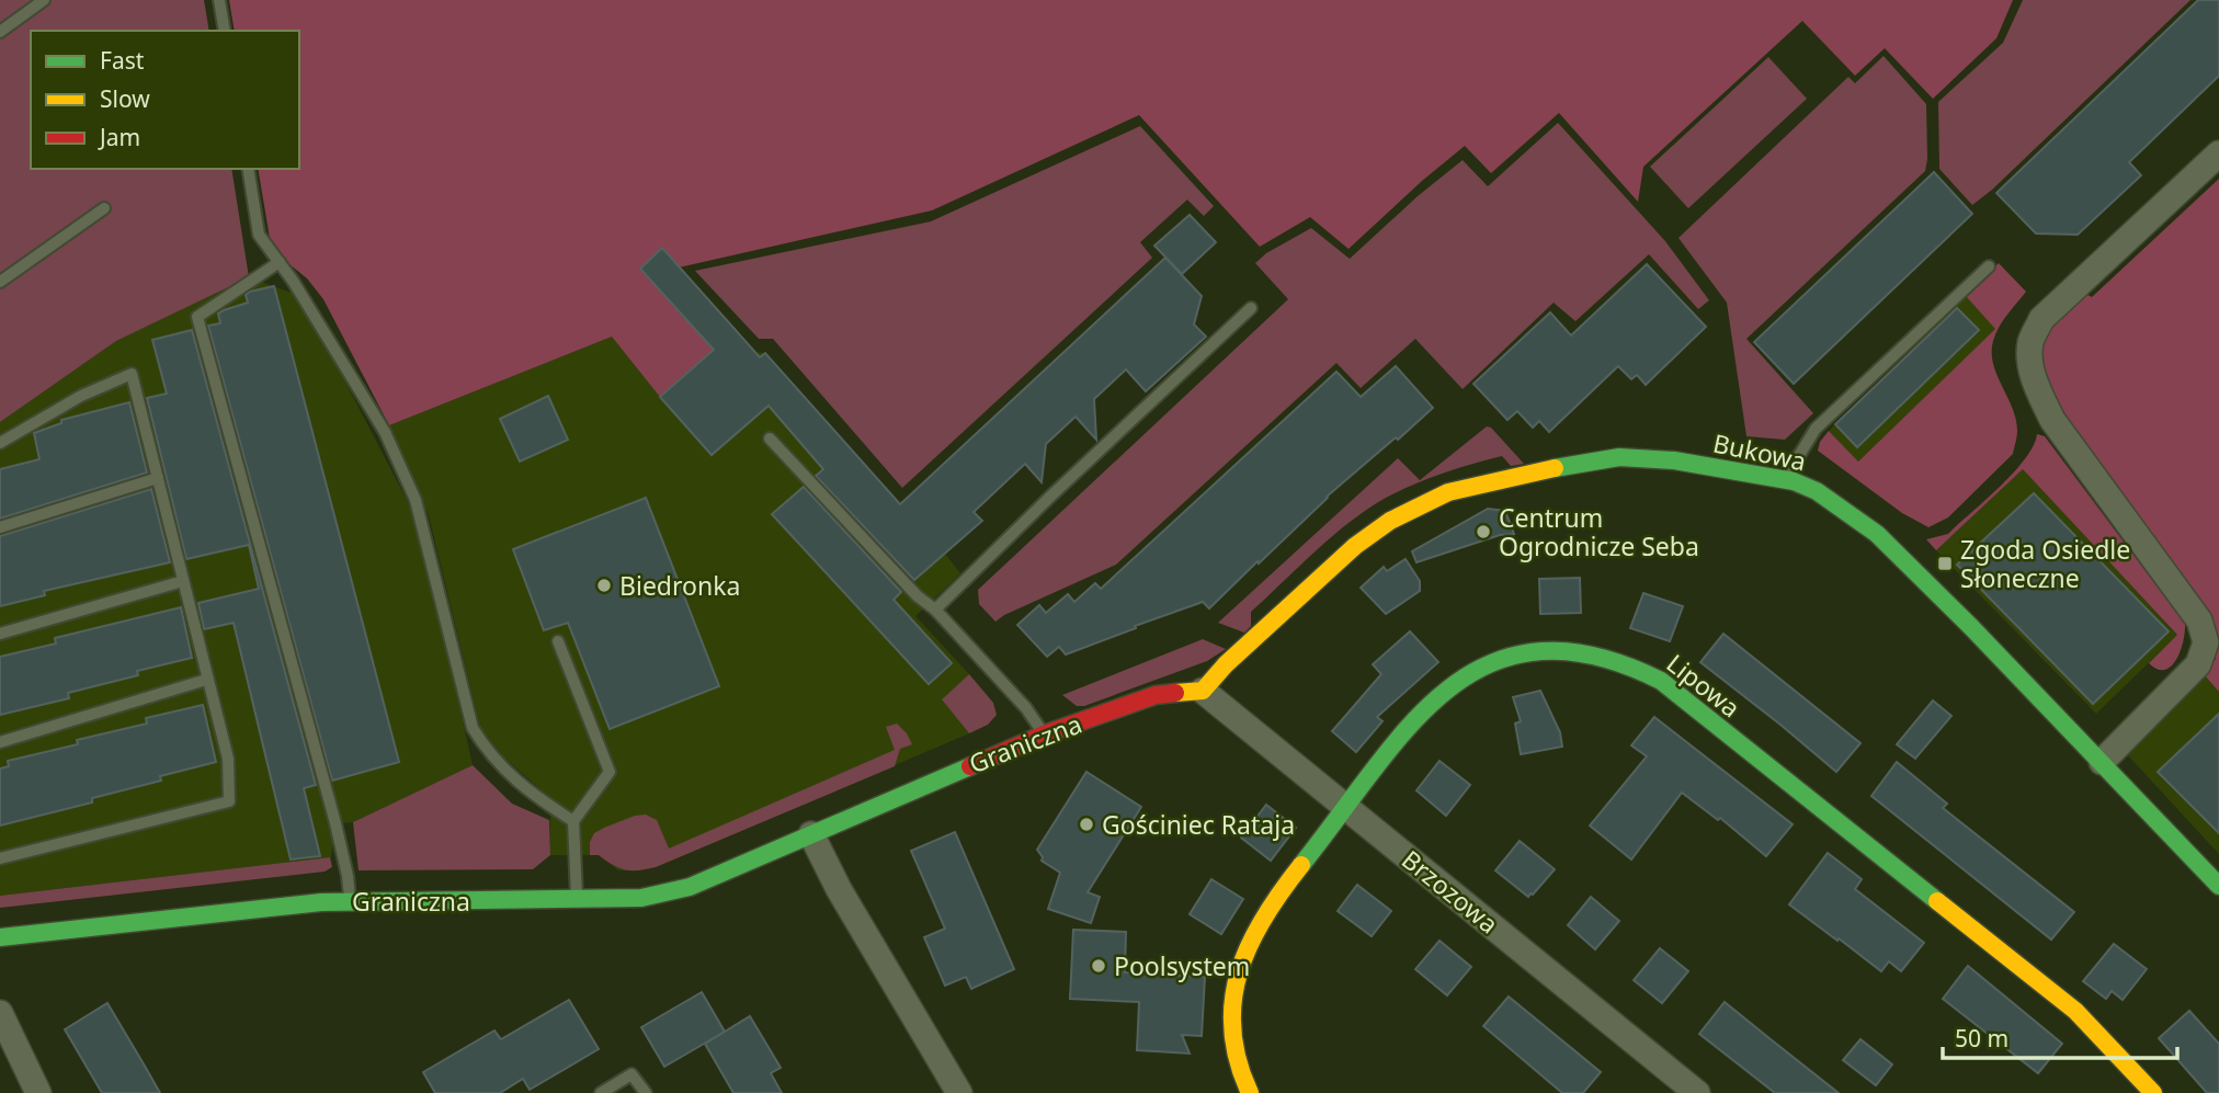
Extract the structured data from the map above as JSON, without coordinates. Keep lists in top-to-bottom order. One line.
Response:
{"streets":{"street":["Bukowa","Lipowa","Graniczna","Brzozowa"]},"crossings":[["Bukowa","Graniczna"],["Bukowa","Brzozowa"],["Lipowa","Brzozowa"],["Graniczna","Brzozowa"]],"places":{"other":["Centrum Ogrodnicze Seba","Biedronka","Gościniec Rataja","Poolsystem"],"transit":["Zgoda Osiedle Słoneczne"]},"legend":["Fast","Slow","Jam"],"scale_bar":"50 m"}
